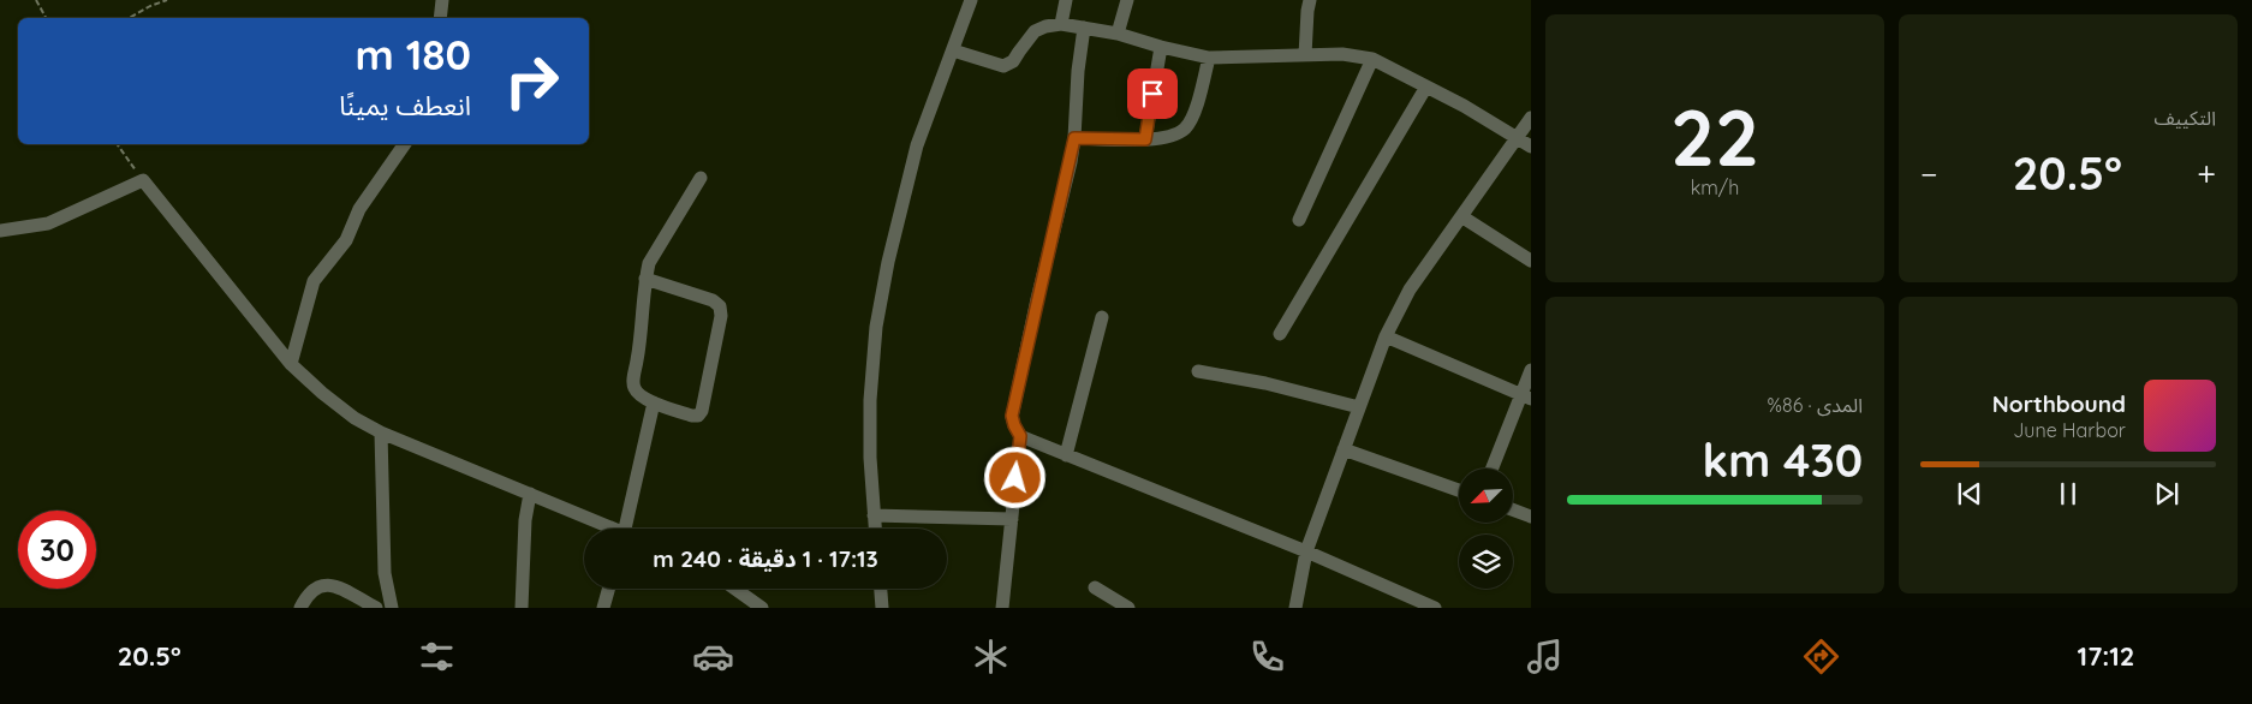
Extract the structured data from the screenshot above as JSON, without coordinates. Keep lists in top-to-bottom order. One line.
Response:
{"north":"bottom left","page":{"tile":["التكييف",["22","km/h"],["المدى · 86%","430 km"]],"turn":["180 m","انعطف يمينًا"],"heat":["−","20.5°","+"],"song":["Northbound","June Harbor"],"limit":"30","trip":"17:13 · 1 دقيقة · 240 m","tabs":["17:12","20.5°"]}}
